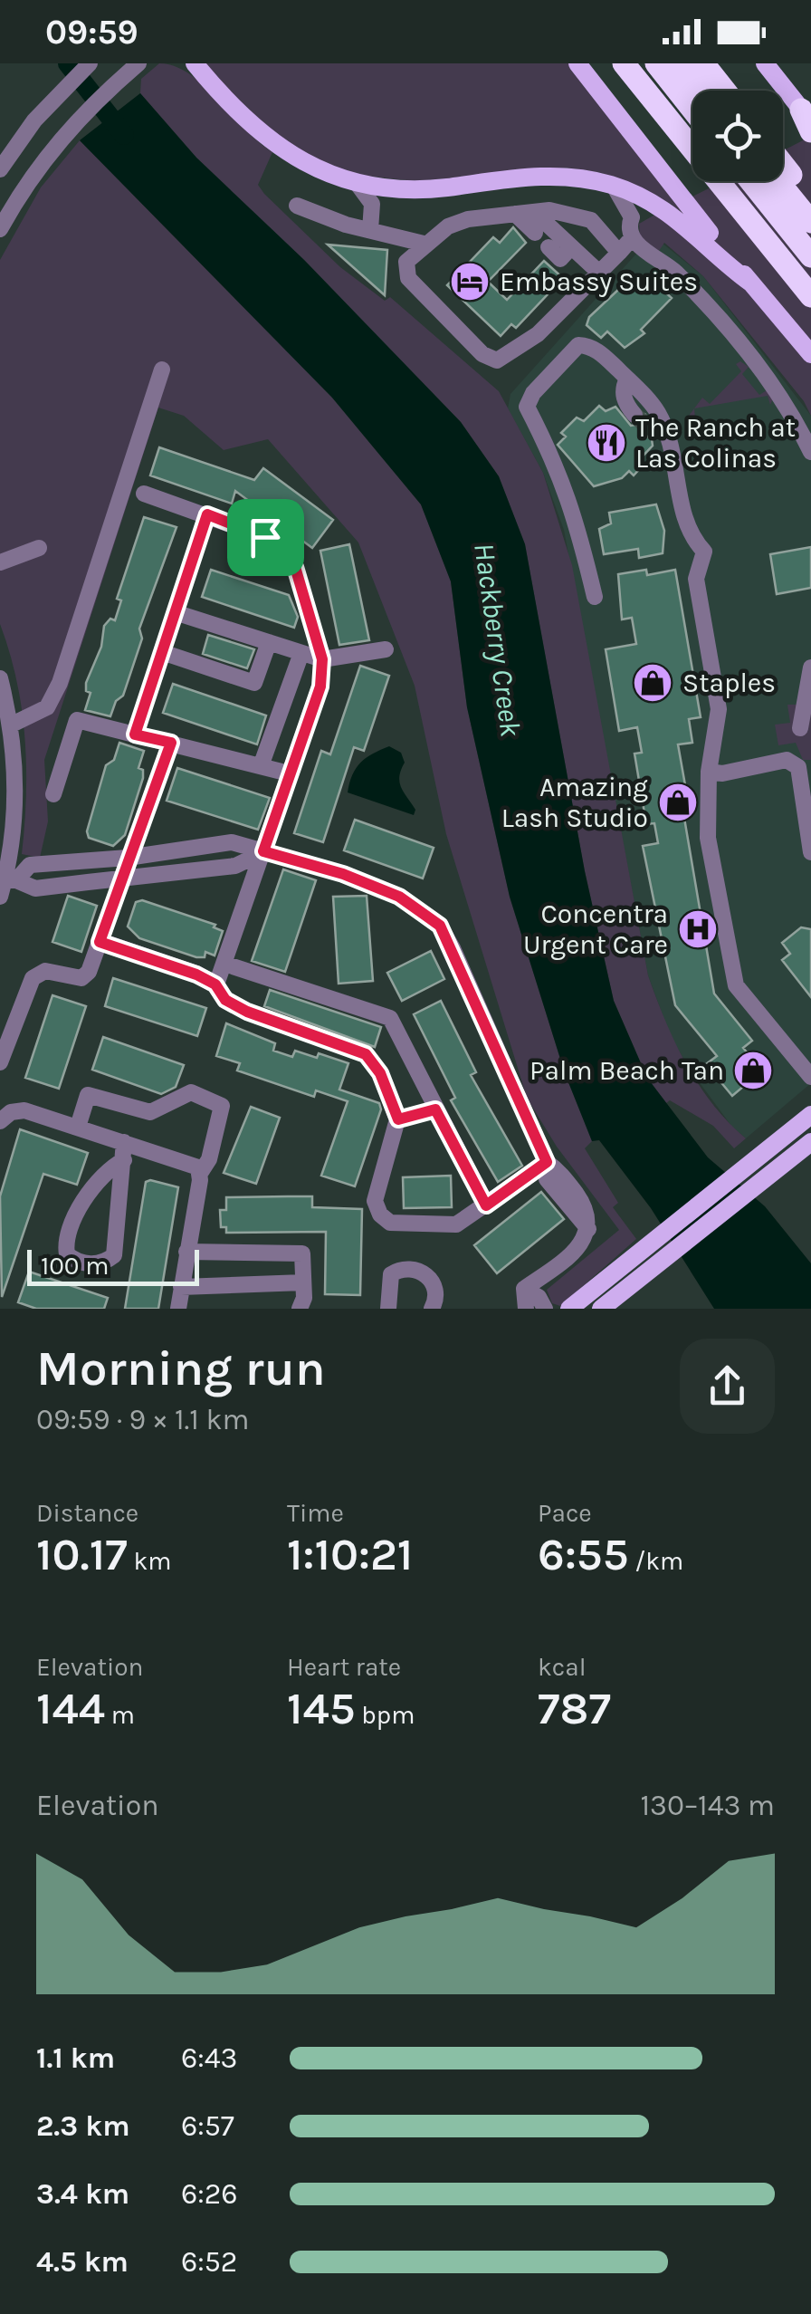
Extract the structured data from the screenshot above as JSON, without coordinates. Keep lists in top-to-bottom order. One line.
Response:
{"water":["Hackberry Creek"],"places":{"hotel":["Embassy Suites"],"restaurant":["The Ranch at Las Colinas"],"shop":["Staples","Amazing Lash Studio","Palm Beach Tan"],"hospital":["Concentra Urgent Care"]},"scale_bar":"100 m","page":{"status":"09:59","scale":"100 m","heading":["Morning run","09:59 · 9 × 1.1 km"],"stats":[["Distance","10.17 km"],["Time","1:10:21"],["Pace","6:55 /km"],["Elevation","144 m"],["Heart rate","145 bpm"],["kcal","787"]],"chart":["Elevation","130–143 m"],"list":[{"name":"1.1 km","note":"6:43"},{"name":"2.3 km","note":"6:57"},{"name":"3.4 km","note":"6:26"},{"name":"4.5 km","note":"6:52"}]}}
